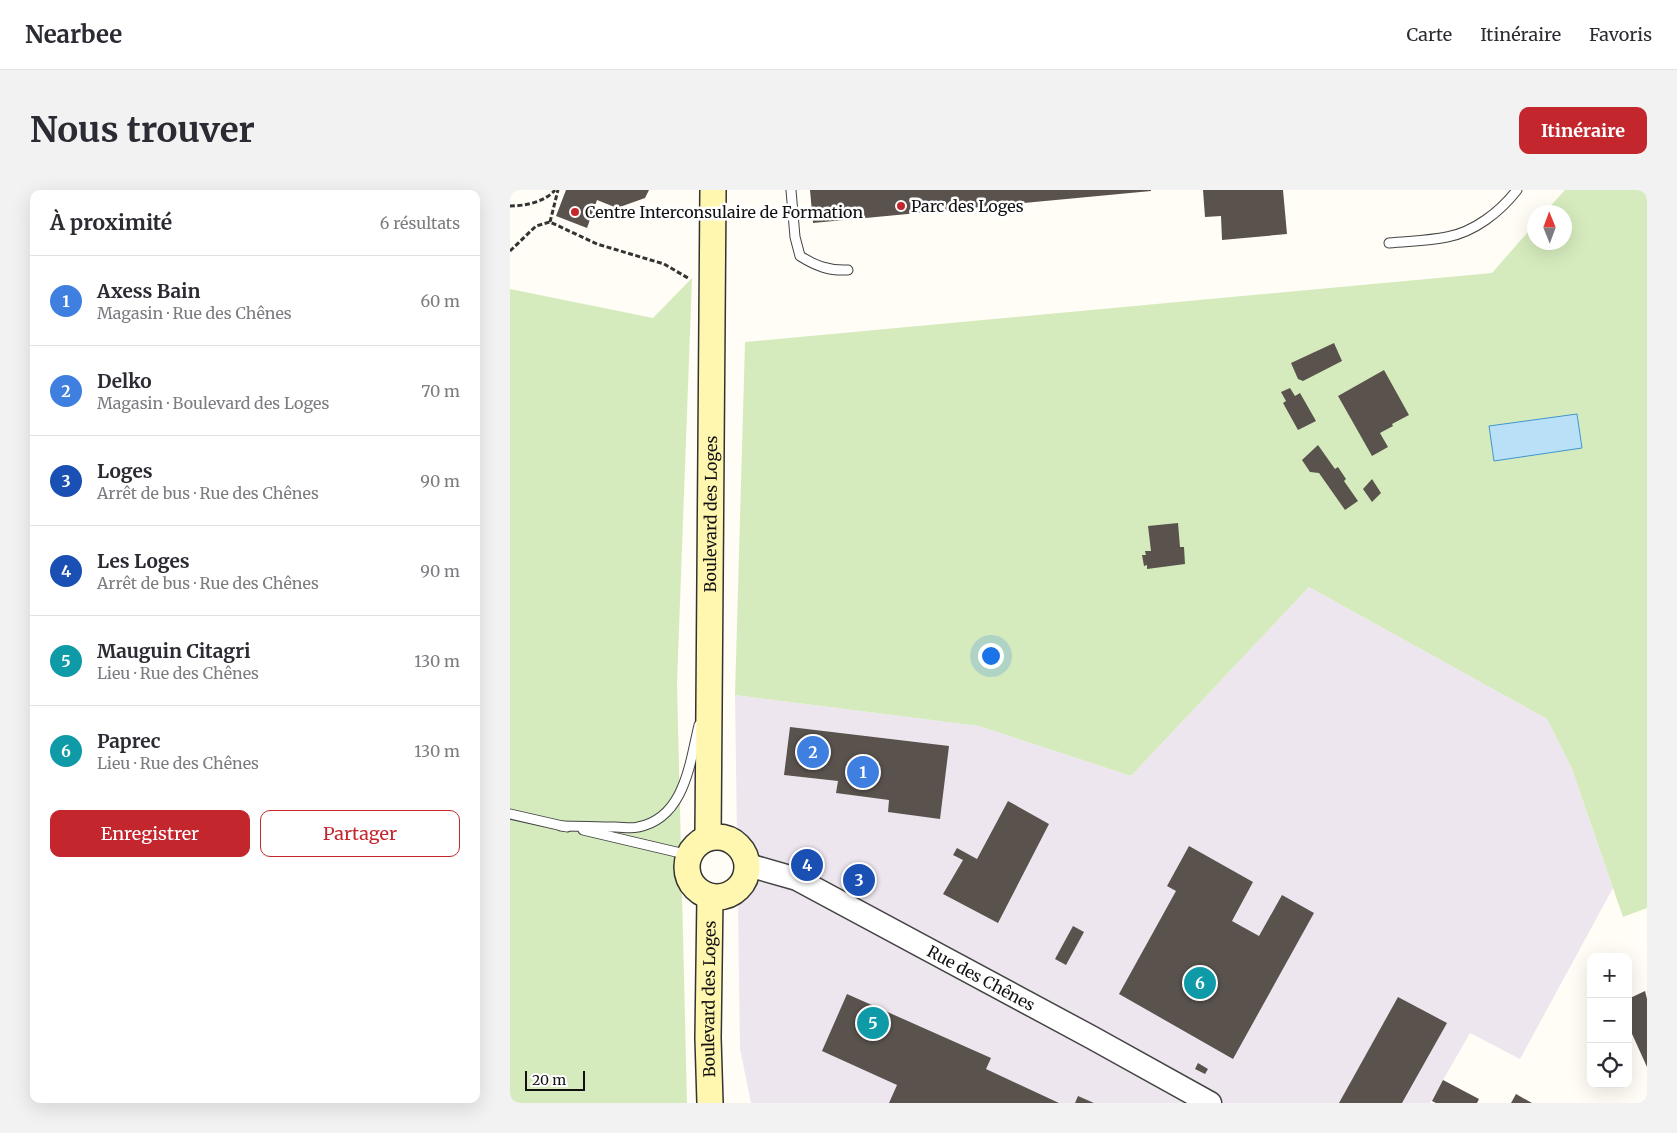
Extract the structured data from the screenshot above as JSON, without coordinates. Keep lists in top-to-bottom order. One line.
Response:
{"streets":{"main road":["Boulevard des Loges"],"street":["Rue des Chênes"]},"crossings":[["Boulevard des Loges","Rue des Chênes"]],"places":["Parc des Loges","Centre Interconsulaire de Formation"],"scale_bar":"20 m","north":"top","page":{"header":"Nearbee","nav":["Carte","Itinéraire","Favoris"],"buttons":["Itinéraire",["Enregistrer","Partager"]],"title":"Nous trouver","heading":["À proximité","6 résultats"],"list":[{"mark":"1","name":"Axess Bain","note":"Magasin · Rue des Chênes","value":"60 m"},{"mark":"2","name":"Delko","note":"Magasin · Boulevard des Loges","value":"70 m"},{"mark":"3","name":"Loges","note":"Arrêt de bus · Rue des Chênes","value":"90 m"},{"mark":"4","name":"Les Loges","note":"Arrêt de bus · Rue des Chênes","value":"90 m"},{"mark":"5","name":"Mauguin Citagri","note":"Lieu · Rue des Chênes","value":"130 m"},{"mark":"6","name":"Paprec","note":"Lieu · Rue des Chênes","value":"130 m"}],"pins":["2","1","4","3","6","5"],"map_buttons":["+","−"],"scale":"20 m"}}
